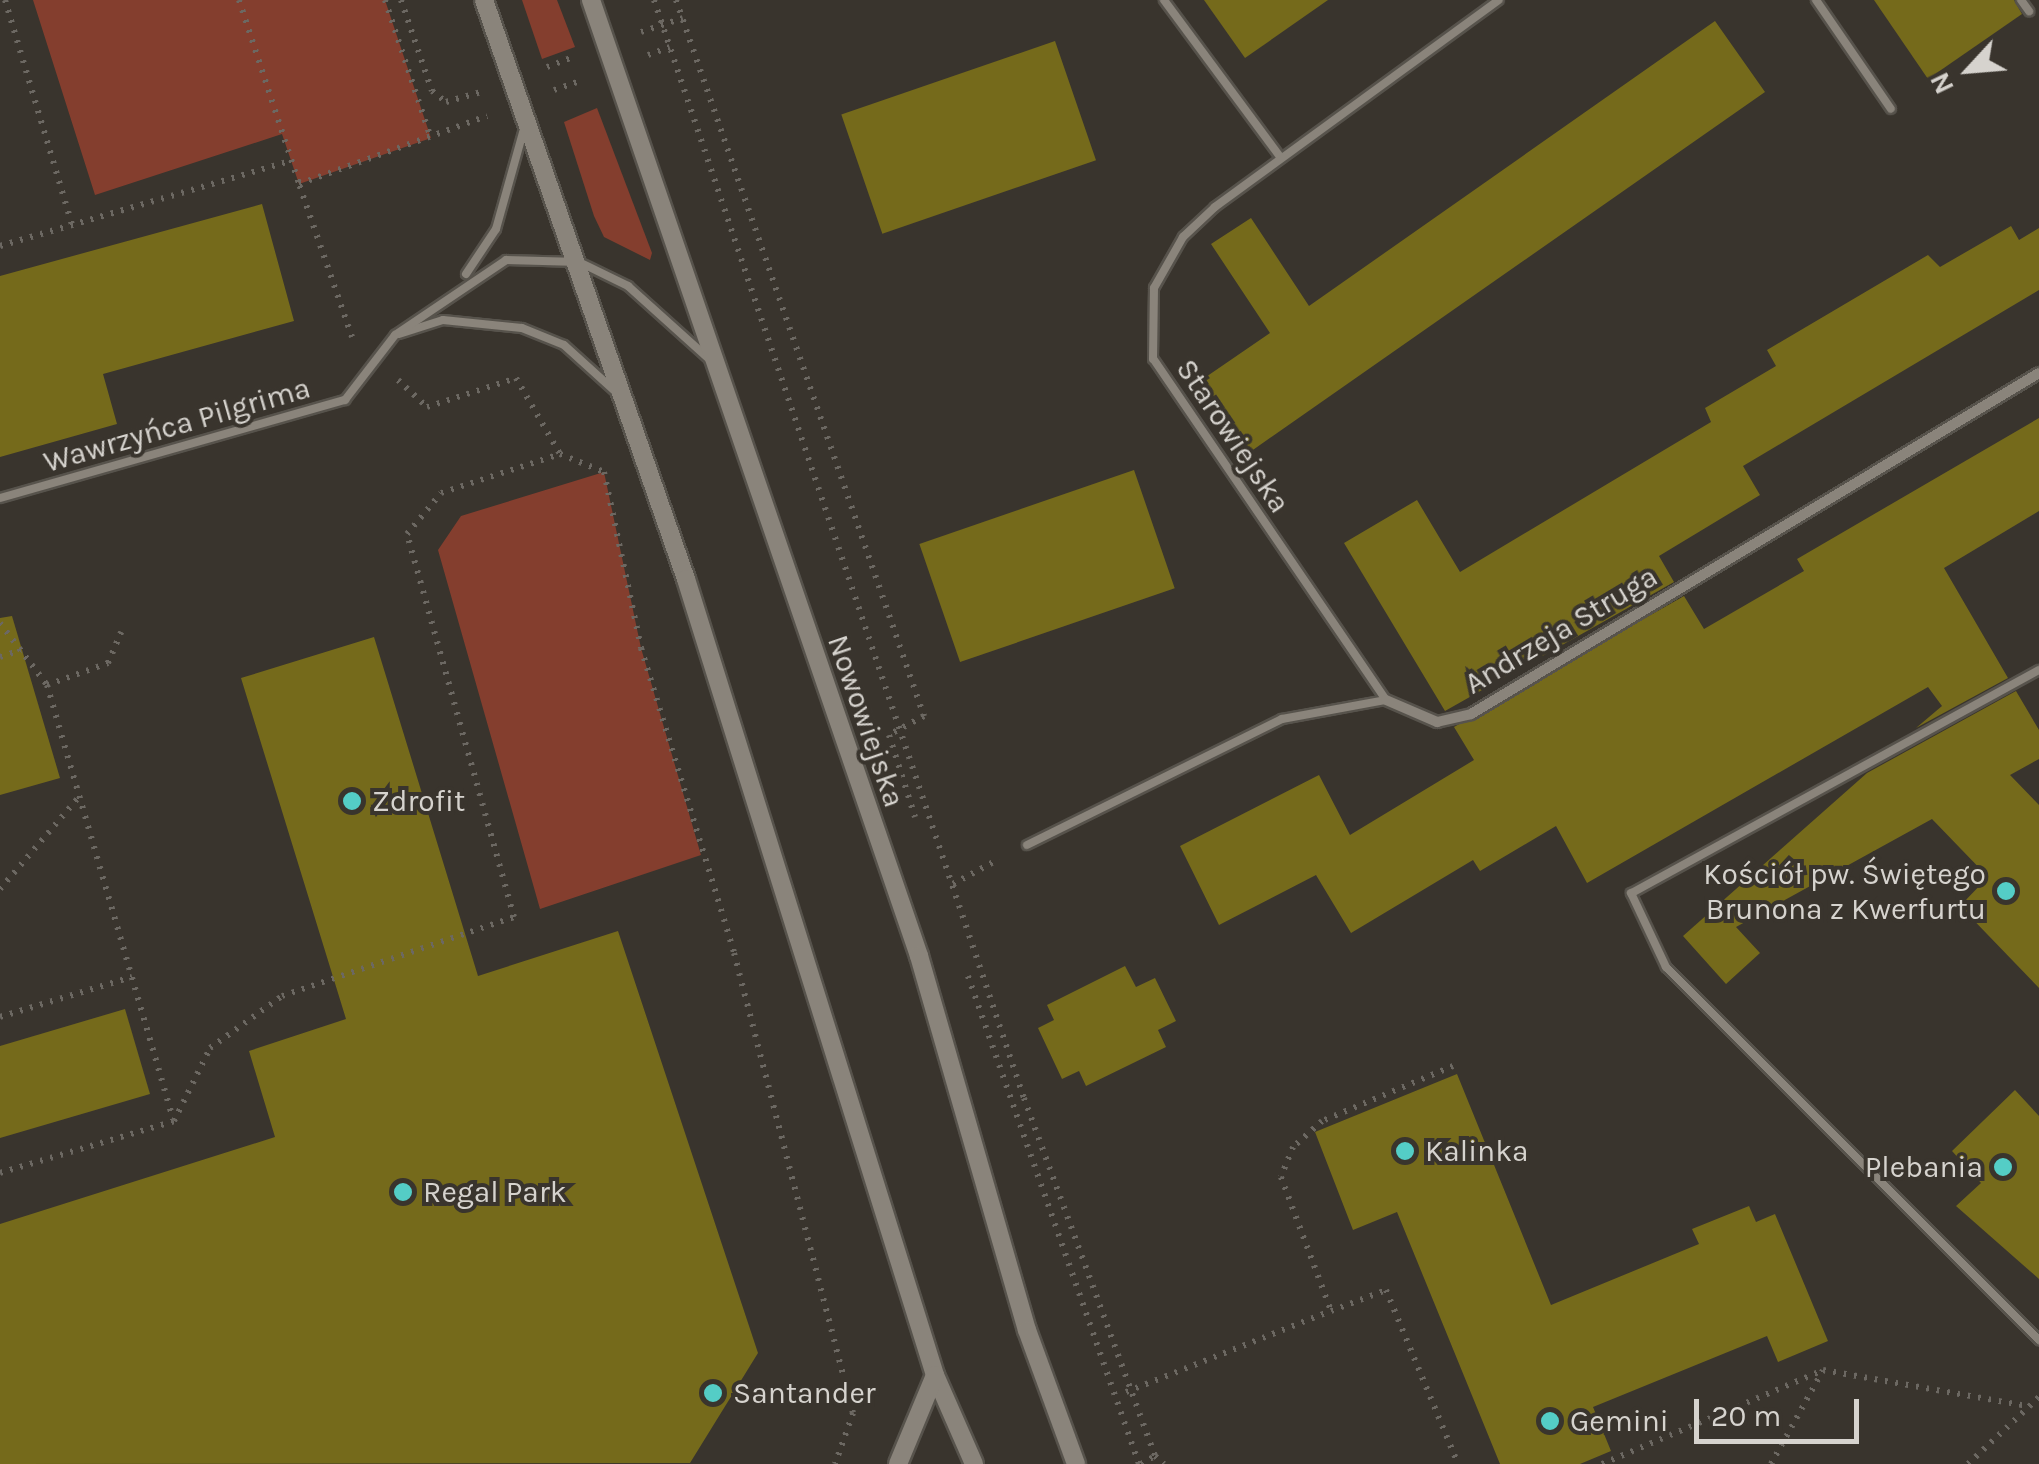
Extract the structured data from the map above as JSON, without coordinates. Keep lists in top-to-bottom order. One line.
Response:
{"streets":{"street":["Andrzeja Struga","Nowowiejska"],"lane":["Wawrzyńca Pilgrima","Starowiejska"]},"crossings":[["Wawrzyńca Pilgrima","Nowowiejska"],["Starowiejska","Andrzeja Struga"]],"places":["Zdrofit","Kościół pw. Świętego Brunona z Kwerfurtu","Kalinka","Plebania","Regal Park","Santander","Gemini"],"scale_bar":"20 m","north":"bottom left"}
